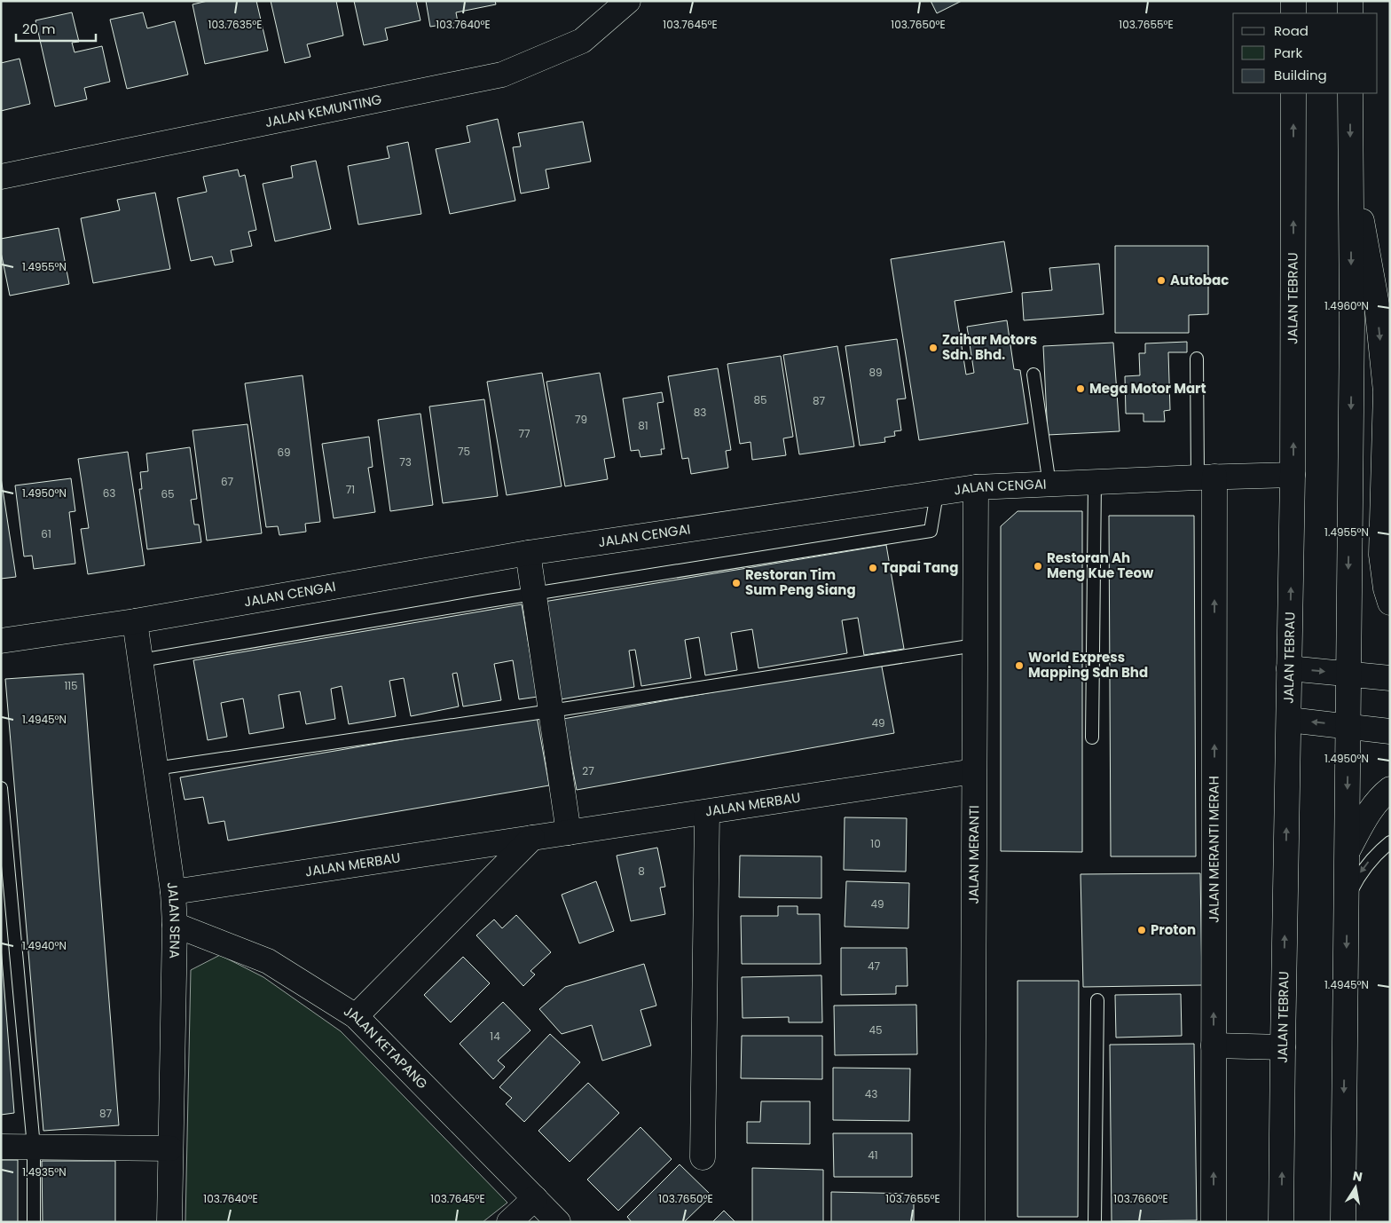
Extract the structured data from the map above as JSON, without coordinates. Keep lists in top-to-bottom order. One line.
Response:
{"streets":{"main road":["JALAN KEMUNTING","JALAN TEBRAU","JALAN CENGAI","JALAN MERBAU","JALAN MERANTI MERAH","JALAN MERANTI","JALAN SENA","JALAN KETAPANG"]},"crossings":[["JALAN TEBRAU","JALAN CENGAI"],["JALAN CENGAI","JALAN MERANTI MERAH"],["JALAN CENGAI","JALAN MERANTI"],["JALAN CENGAI","JALAN SENA"],["JALAN MERBAU","JALAN MERANTI"],["JALAN MERBAU","JALAN SENA"],["JALAN SENA","JALAN KETAPANG"]],"places":["Autobac","Zaihar Motors Sdn. Bhd.","Mega Motor Mart","Restoran Ah Meng Kue Teow","Tapai Tang","Restoran Tim Sum Peng Siang","World Express Mapping Sdn Bhd","Proton"],"house_numbers":["89","85","87","83","79","81","77","75","69","73","67","71","63","65","61","115","49","27","10","8","49","47","45","14","43","87","41"],"legend":["Road","Park","Building"],"scale_bar":"20 m","north":"top","coordinates":["103.7635°E","103.7640°E","103.7645°E","103.7650°E","103.7655°E","1.4955°N","1.4960°N","1.4950°N","1.4945°N","1.4940°N","1.4935°N","103.7660°E"]}
